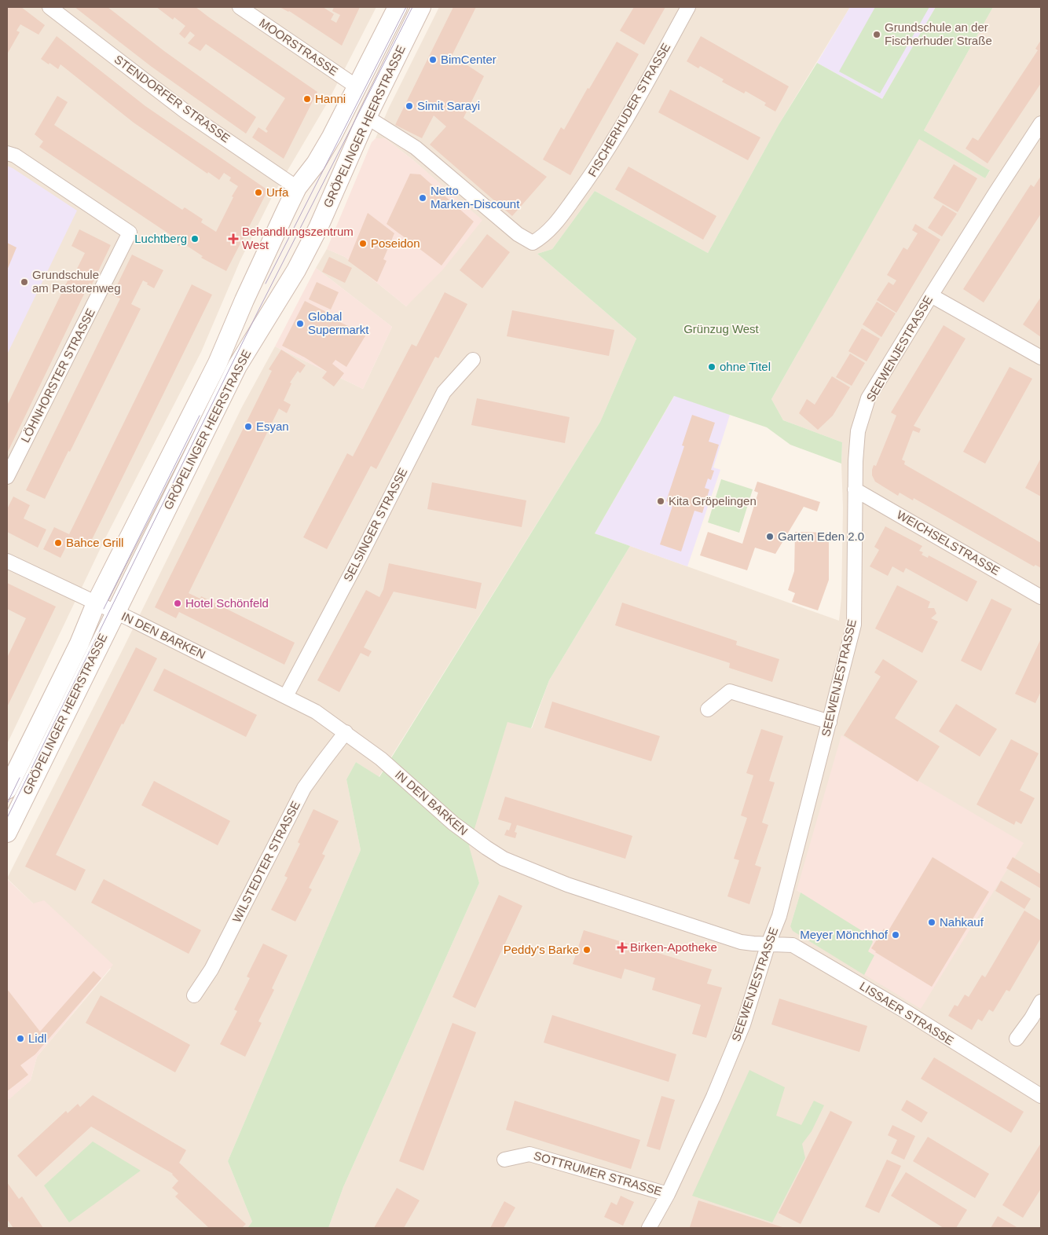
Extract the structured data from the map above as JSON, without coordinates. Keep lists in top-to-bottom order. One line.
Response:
{"streets":{"main road":["GRÖPELINGER HEERSTRASSE"],"street":["MOORSTRASSE","STENDORFER STRASSE","FISCHERHUDER STRASSE","SEEWENJESTRASSE","LÖHNHORSTER STRASSE","SELSINGER STRASSE","WEICHSELSTRASSE","IN DEN BARKEN","WILSTEDTER STRASSE","LISSAER STRASSE","SOTTRUMER STRASSE"]},"crossings":[["MOORSTRASSE","GRÖPELINGER HEERSTRASSE"],["STENDORFER STRASSE","GRÖPELINGER HEERSTRASSE"],["FISCHERHUDER STRASSE","GRÖPELINGER HEERSTRASSE"],["GRÖPELINGER HEERSTRASSE","IN DEN BARKEN"],["SEEWENJESTRASSE","WEICHSELSTRASSE"],["SEEWENJESTRASSE","IN DEN BARKEN"],["SEEWENJESTRASSE","LISSAER STRASSE"],["SEEWENJESTRASSE","SOTTRUMER STRASSE"],["SELSINGER STRASSE","IN DEN BARKEN"],["IN DEN BARKEN","WILSTEDTER STRASSE"],["IN DEN BARKEN","LISSAER STRASSE"]],"parks":["Grünzug West"],"places":{"other":["Grundschule an der Fischerhuder Straße","BimCenter","Hanni","Simit Sarayi","Urfa","Netto Marken-Discount","Luchtberg","Poseidon","Grundschule am Pastorenweg","Global Supermarkt","ohne Titel","Esyan","Kita Gröpelingen","Garten Eden 2.0","Bahce Grill","Hotel Schönfeld","Nahkauf","Meyer Mönchhof","Peddy's Barke","Lidl"],"health":["Behandlungszentrum West","Birken-Apotheke"]}}
